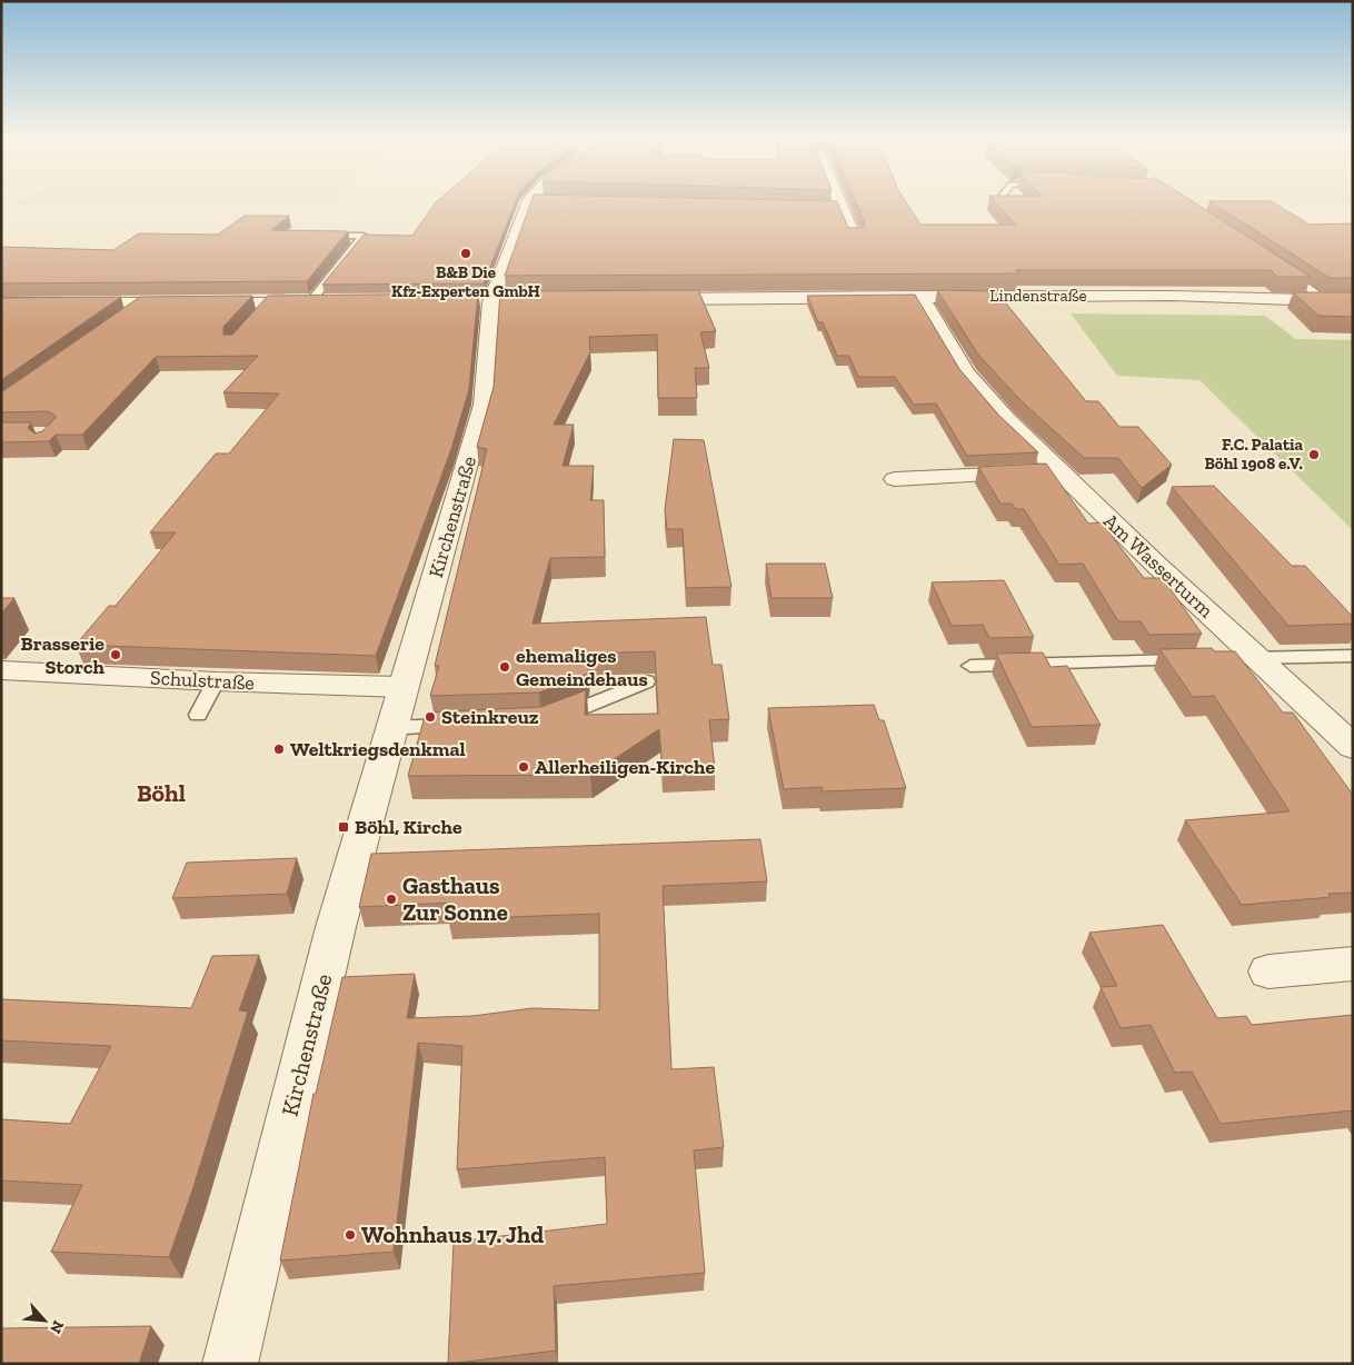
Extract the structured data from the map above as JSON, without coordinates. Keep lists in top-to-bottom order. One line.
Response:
{"streets":{"street":["Lindenstraße","Kirchenstraße","Am Wasserturm","Schulstraße"]},"crossings":[["Lindenstraße","Am Wasserturm"],["Kirchenstraße","Schulstraße"]],"districts":["Böhl"],"places":{"other":["B&B Die Kfz-Experten GmbH","F.C. Palatia Böhl 1908 e.V.","Brasserie Storch","ehemaliges Gemeindehaus","Steinkreuz","Weltkriegsdenkmal","Allerheiligen-Kirche","Gasthaus Zur Sonne","Wohnhaus 17. Jhd"],"transit":["Böhl, Kirche"]},"north":"bottom right"}
